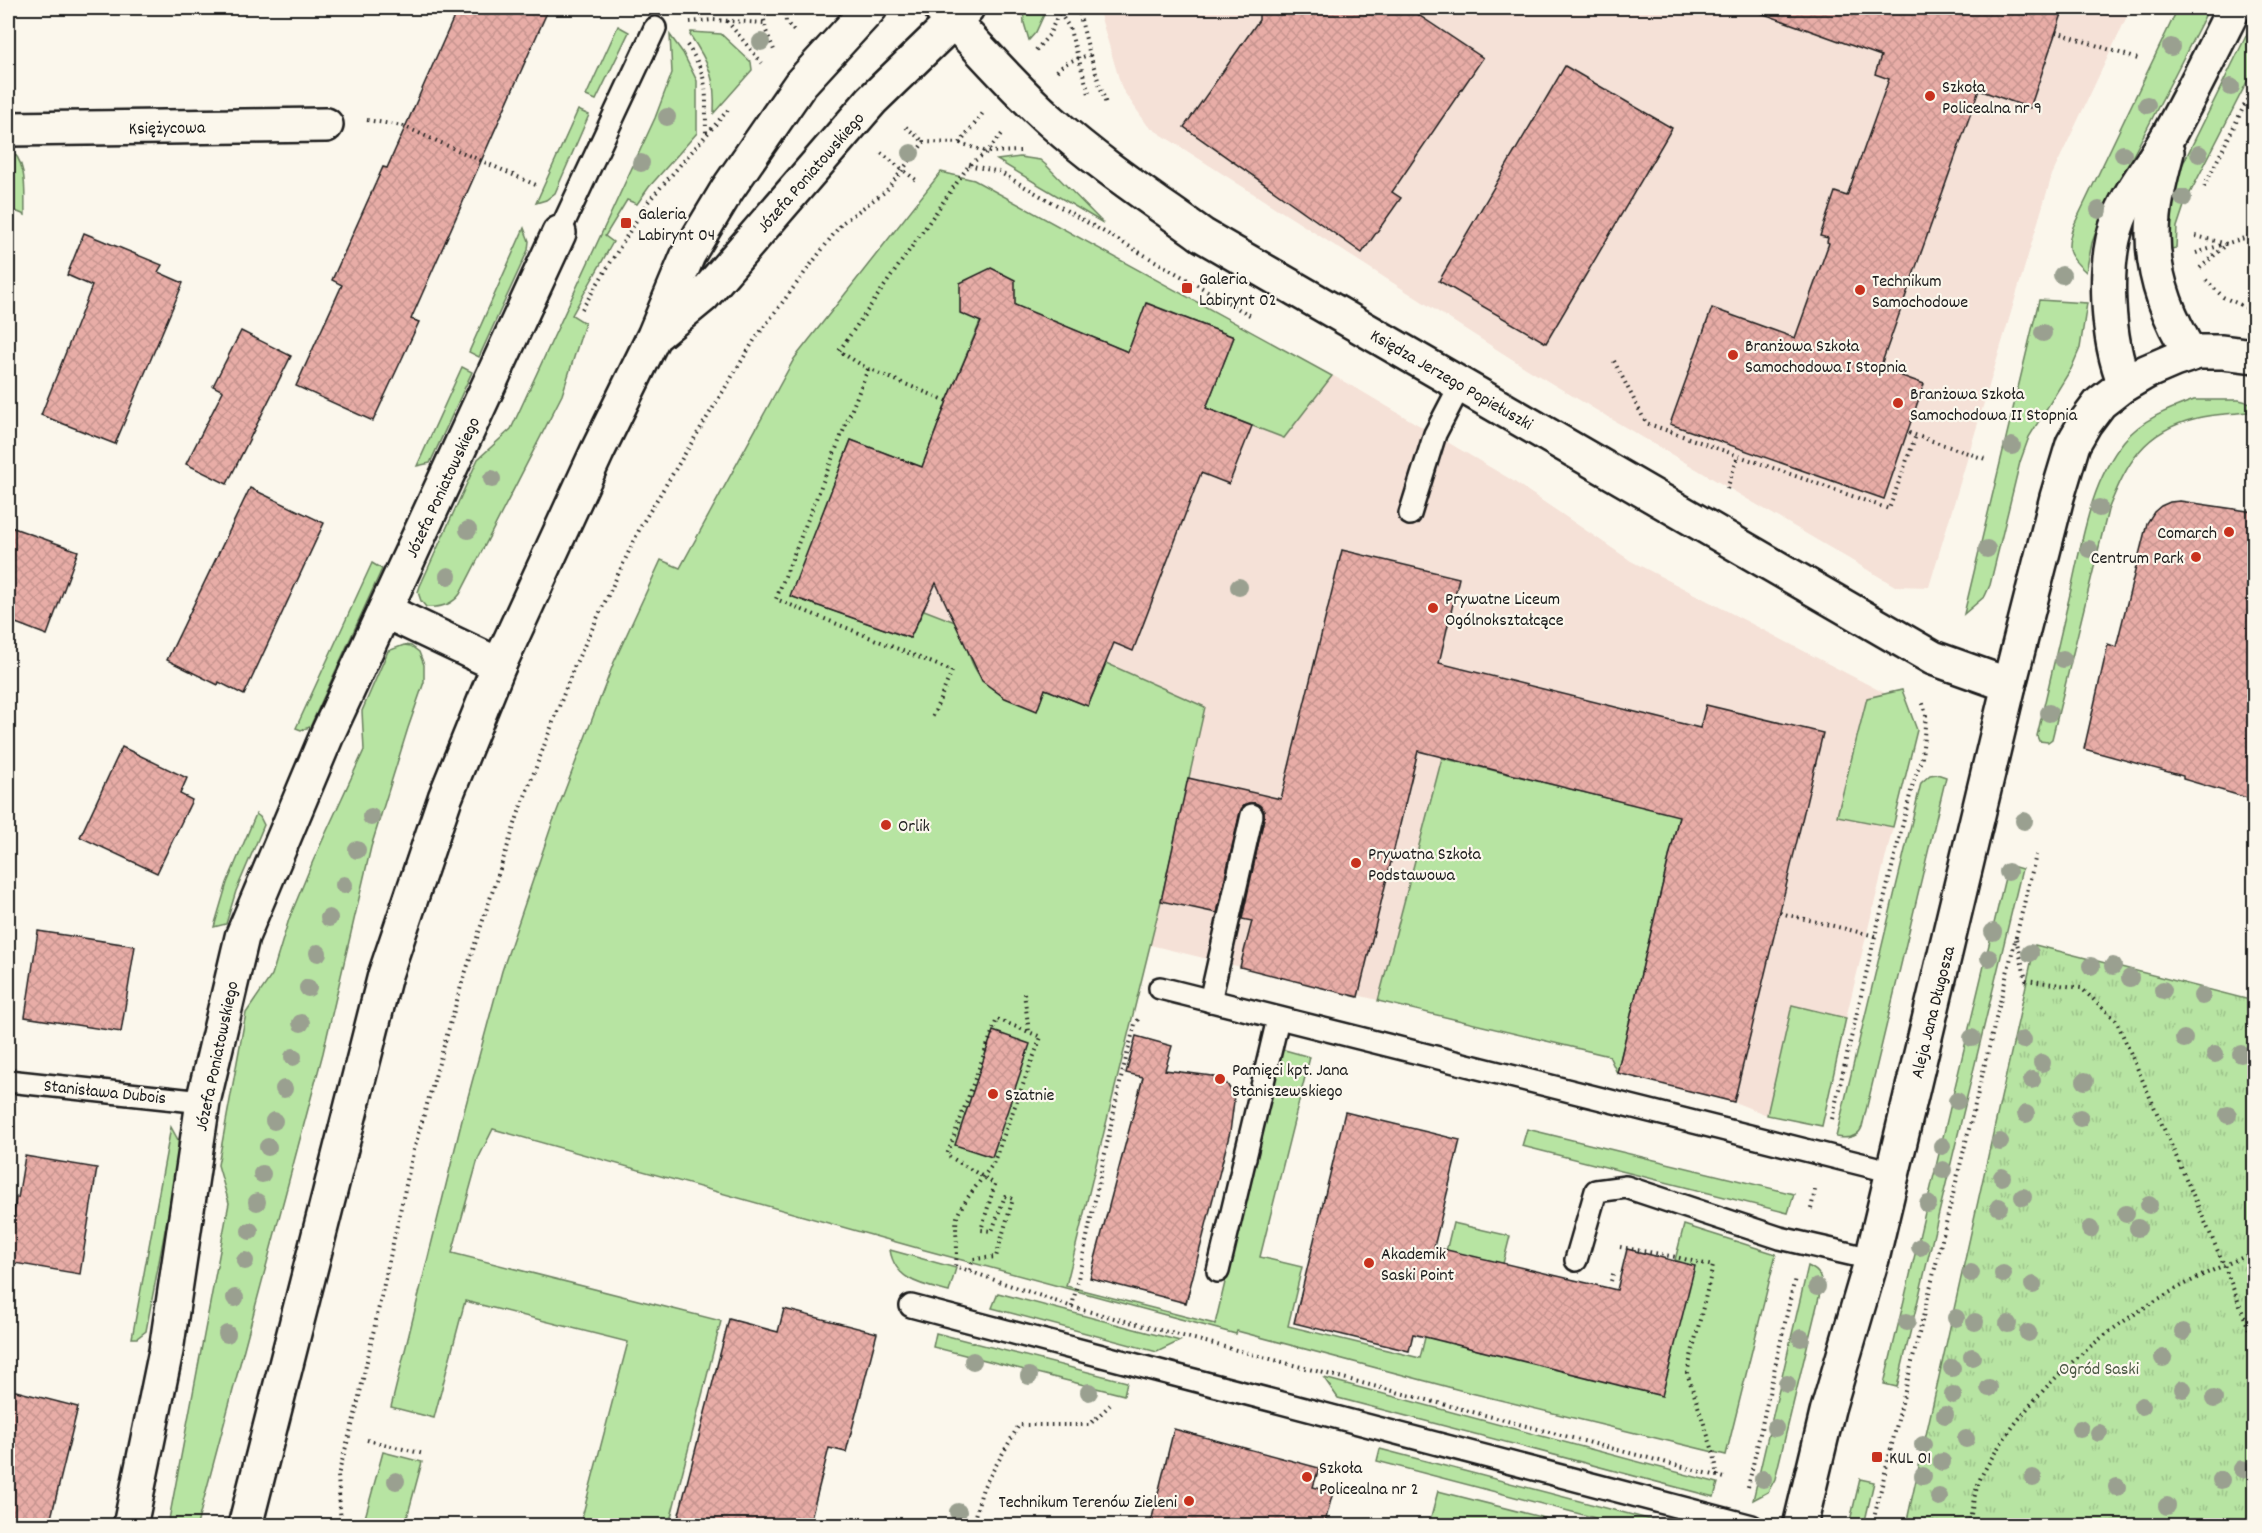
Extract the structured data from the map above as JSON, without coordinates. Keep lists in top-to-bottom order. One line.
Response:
{"streets":{"street":["Księżycowa","Józefa Poniatowskiego","Księdza Jerzego Popiełuszki","Aleja Jana Długosza"],"lane":["Stanisława Dubois"]},"crossings":[["Józefa Poniatowskiego","Księdza Jerzego Popiełuszki"],["Józefa Poniatowskiego","Stanisława Dubois"],["Księdza Jerzego Popiełuszki","Aleja Jana Długosza"]],"parks":["Ogród Saski"],"places":{"other":["Szkoła Policealna nr 9","Technikum Samochodowe","Branżowa Szkoła Samochodowa I Stopnia","Branżowa Szkoła Samochodowa II Stopnia","Comarch","Centrum Park","Prywatne Liceum Ogólnokształcące","Orlik","Prywatna Szkoła Podstawowa","Pamięci kpt. Jana Staniszewskiego","Szatnie","Akademik Saski Point","Szkoła Policealna nr 2","Technikum Terenów Zieleni"],"transit":["Galeria Labirynt 04","Galeria Labirynt 02","KUL 01"]}}
